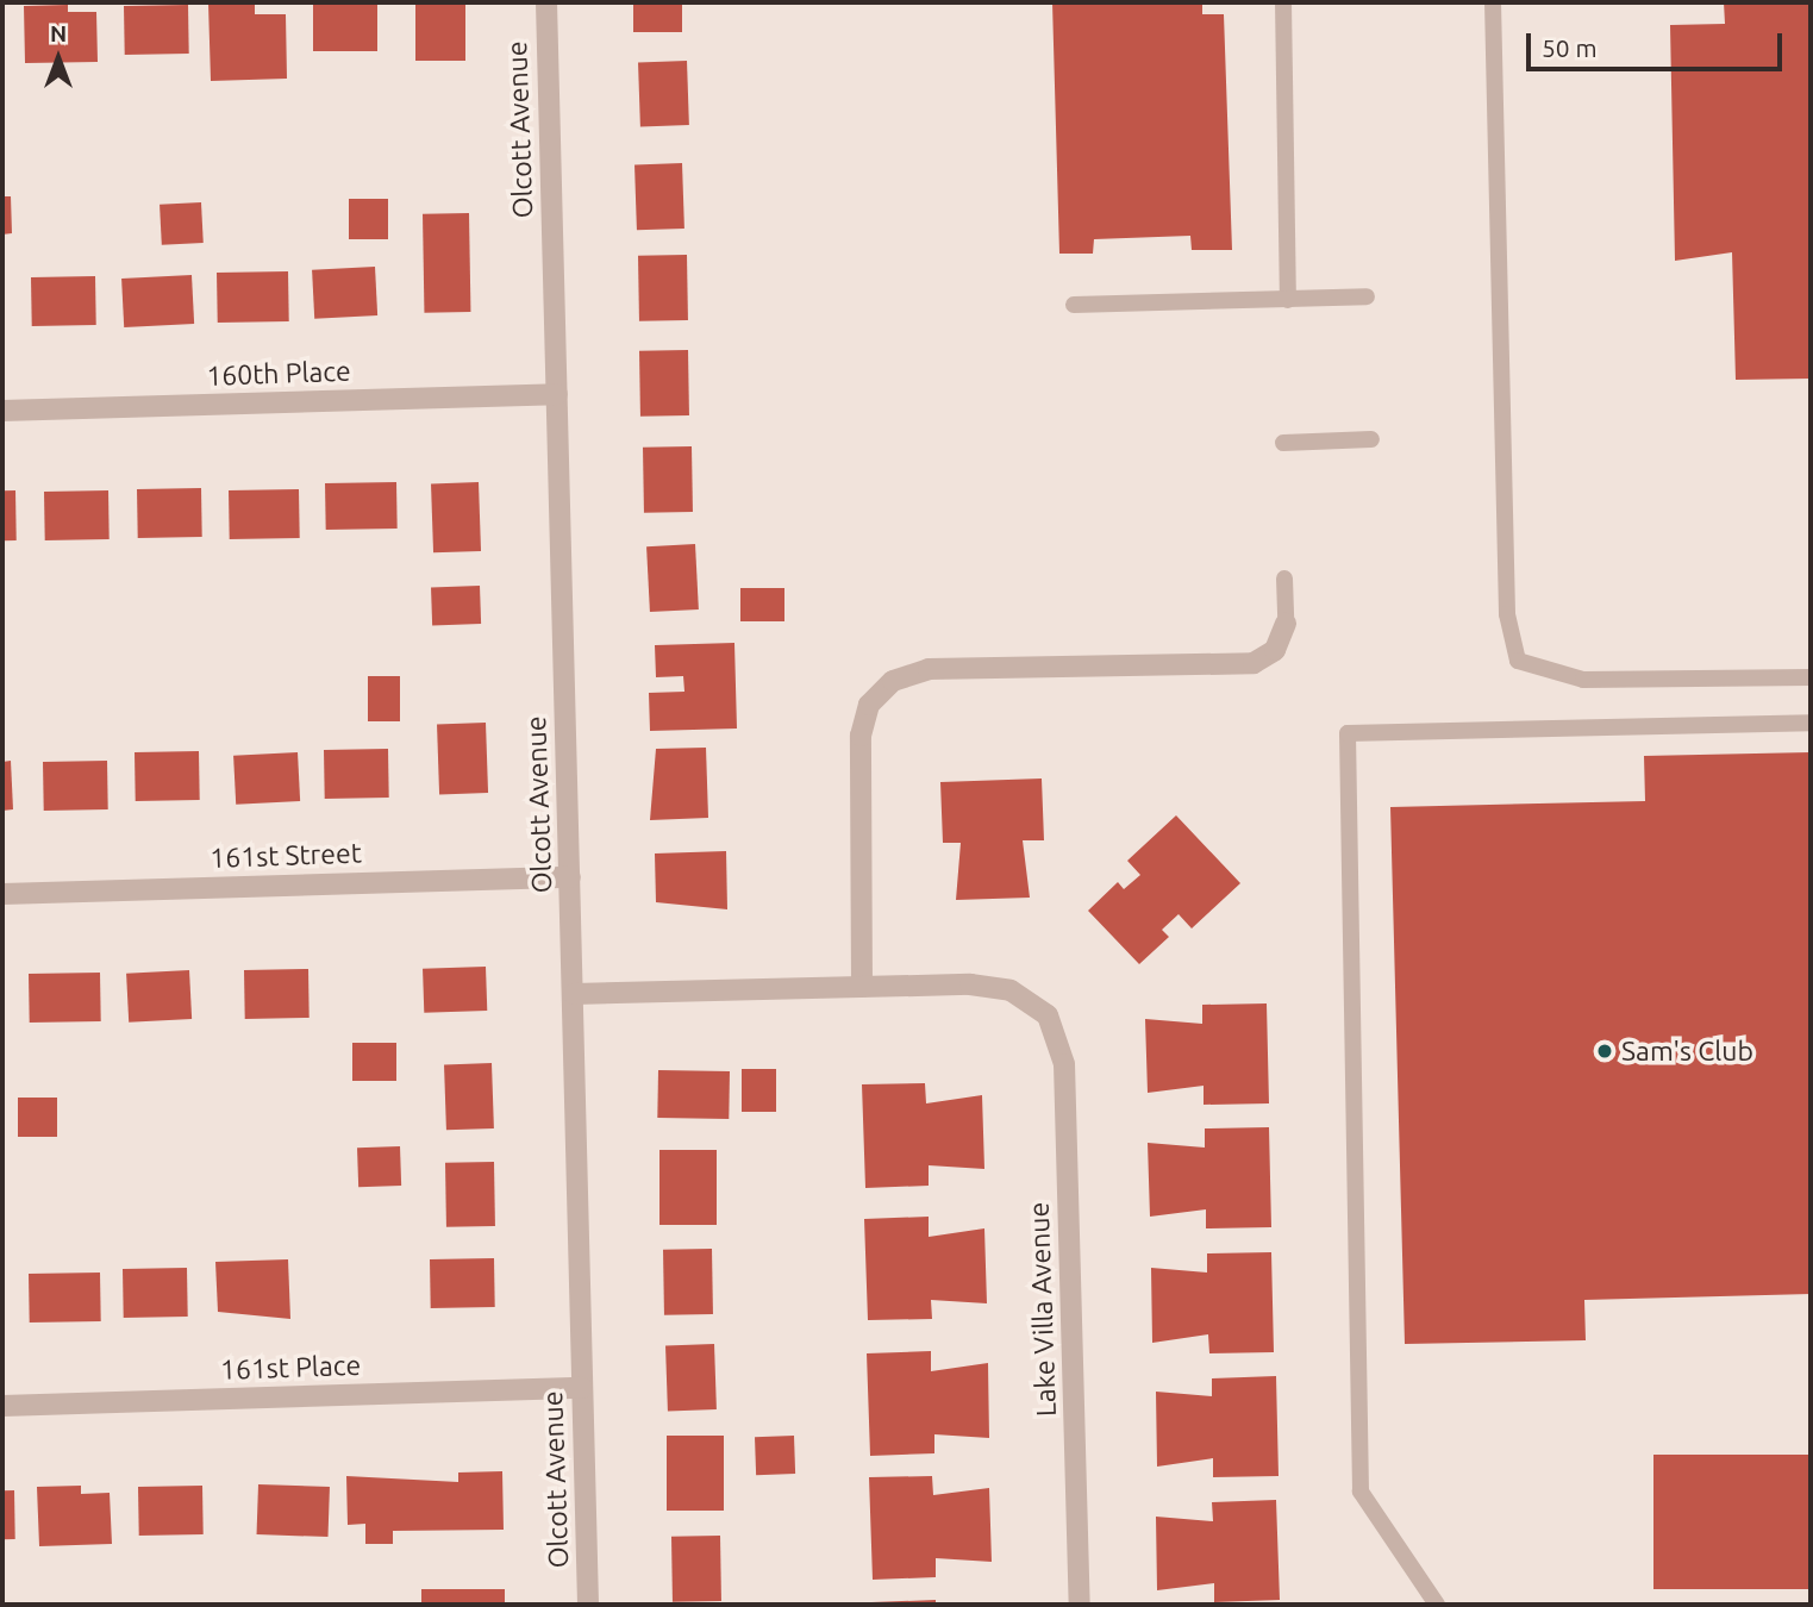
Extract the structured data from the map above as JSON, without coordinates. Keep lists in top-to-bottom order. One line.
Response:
{"streets":{"street":["Olcott Avenue","160th Place","161st Street","Lake Villa Avenue","161st Place"]},"crossings":[["Olcott Avenue","160th Place"],["Olcott Avenue","161st Street"],["Olcott Avenue","161st Place"]],"places":["Sam's Club"],"scale_bar":"50 m","north":"top"}
